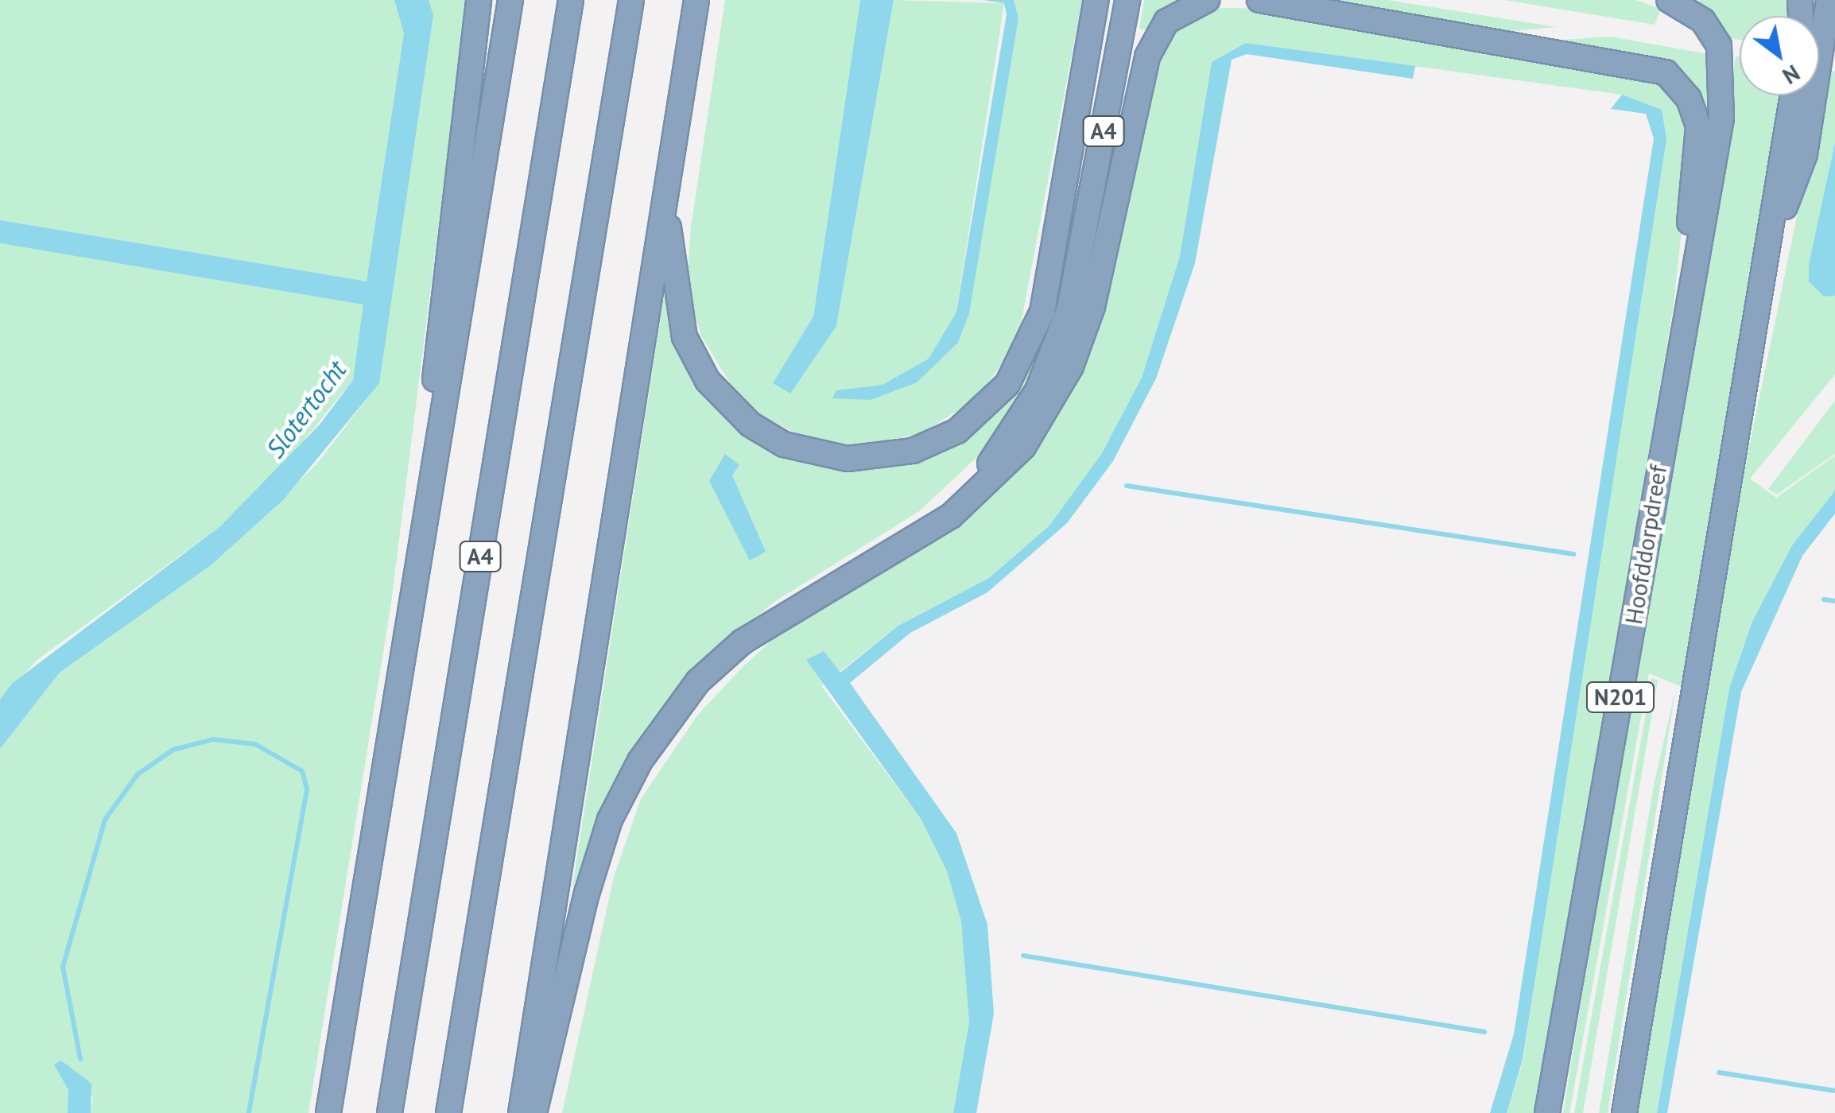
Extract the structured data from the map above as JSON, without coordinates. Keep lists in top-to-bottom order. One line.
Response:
{"streets":{"highway":["A4","Hoofddorpdreef","N201"]},"water":["Slotertocht"],"north":"bottom right"}
